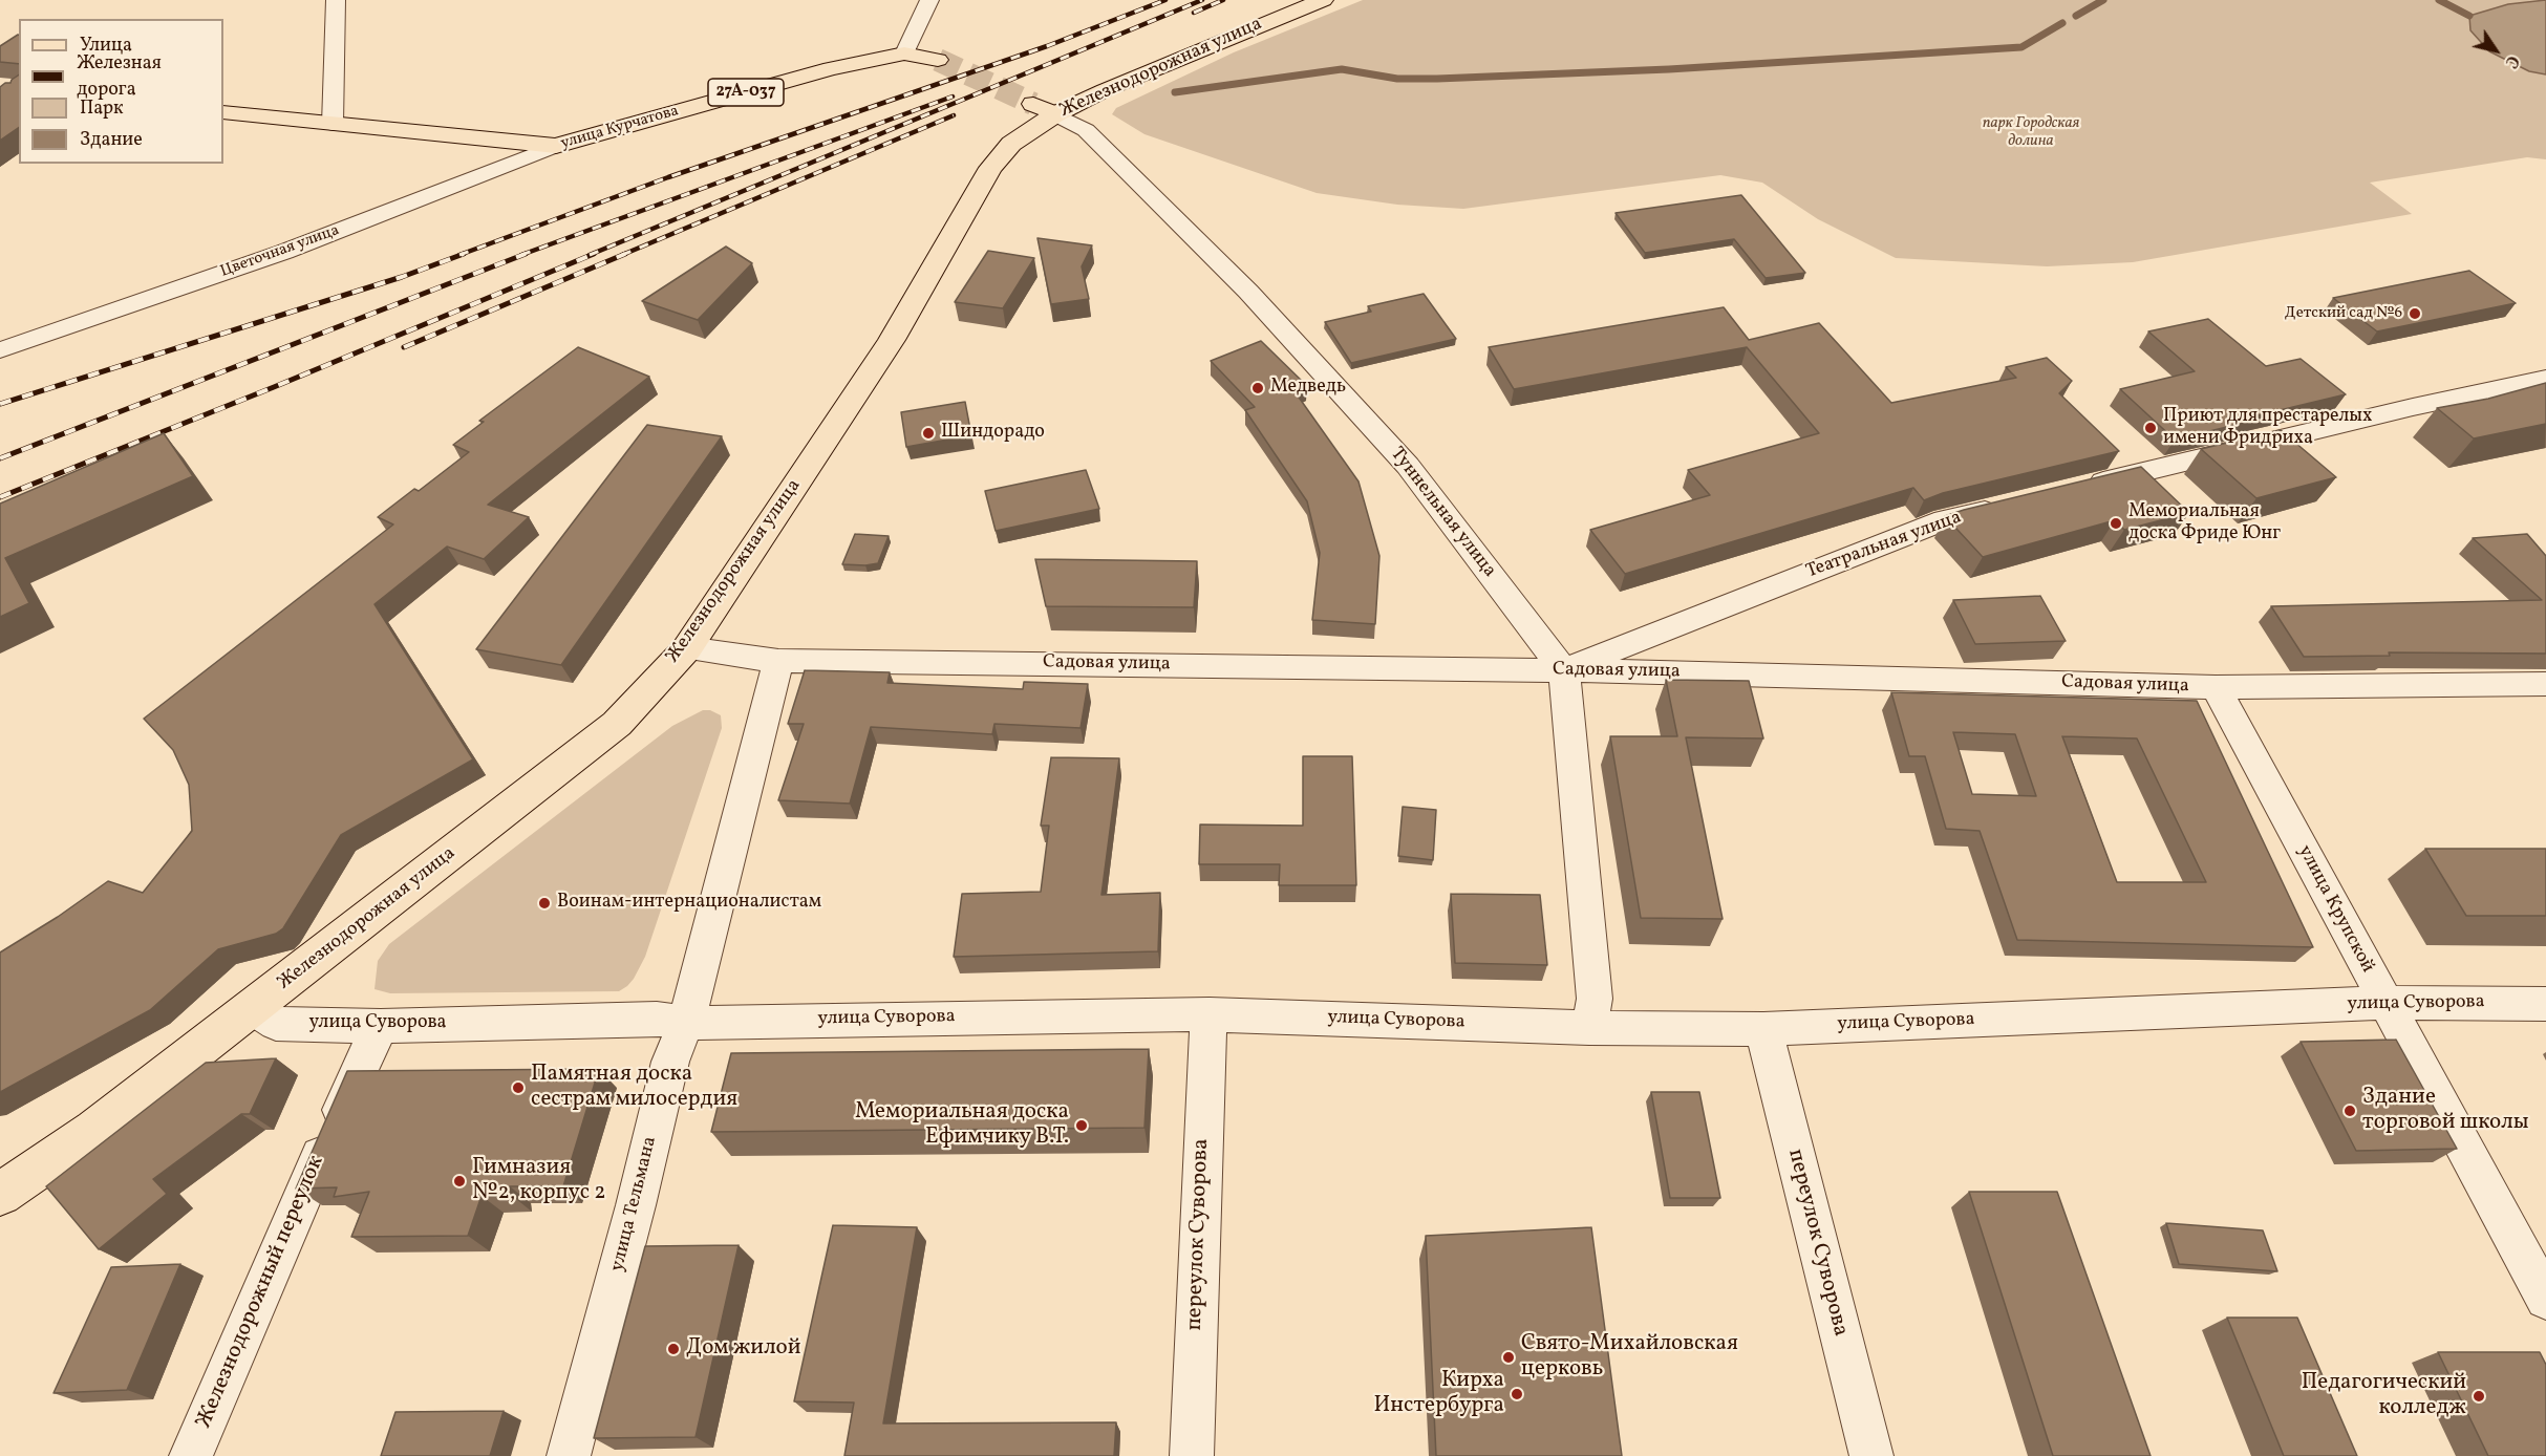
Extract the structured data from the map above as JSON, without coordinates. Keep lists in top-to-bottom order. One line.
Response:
{"streets":{"main road":["Железнодорожная улица","27А-037","улица Курчатова"],"street":["Цветочная улица","Туннельная улица","Театральная улица","Садовая улица","улица Крупской","улица Суворова","улица Тельмана","переулок Суворова","Железнодорожный переулок"]},"crossings":[["Железнодорожная улица","Туннельная улица"],["Железнодорожная улица","Садовая улица"],["Железнодорожная улица","улица Суворова"],["улица Курчатова","Цветочная улица"],["Туннельная улица","Театральная улица"],["Туннельная улица","Садовая улица"],["Театральная улица","Садовая улица"],["Садовая улица","улица Крупской"],["Садовая улица","улица Тельмана"],["улица Крупской","улица Суворова"],["улица Суворова","улица Тельмана"],["улица Суворова","переулок Суворова"],["улица Суворова","Железнодорожный переулок"]],"parks":["парк Городская долина"],"places":["Детский сад №6","Медведь","Приют для престарелых имени Фридриха","Шиндорадо","Мемориальная доска Фриде Юнг","Воинам-интернационалистам","Памятная доска сестрам милосердия","Здание торговой школы","Мемориальная доска Ефимчику В.Т.","Гимназия №2, корпус 2","Дом жилой","Свято-Михайловская церковь","Кирха Инстербурга","Педагогический колледж"],"legend":["Улица","Железная дорога","Парк","Здание"],"north":"bottom right"}
